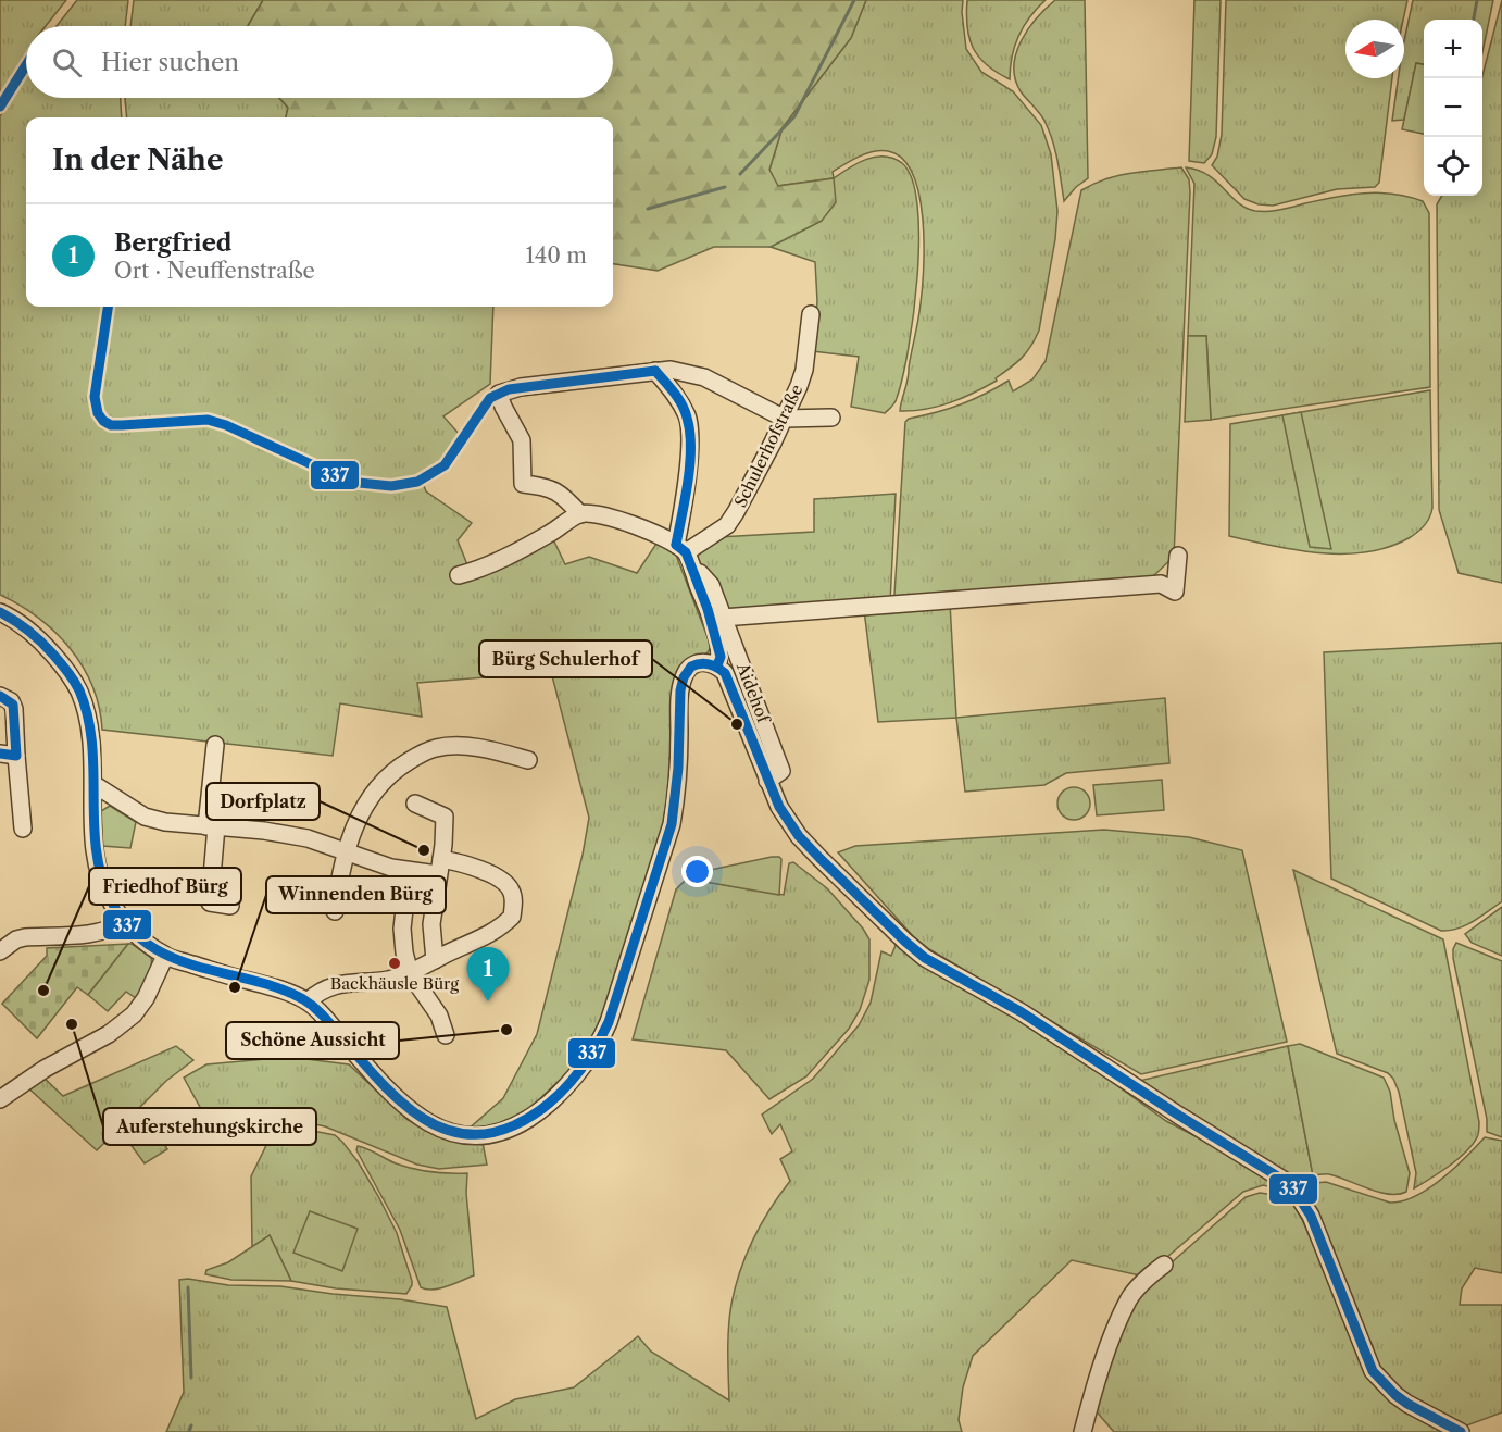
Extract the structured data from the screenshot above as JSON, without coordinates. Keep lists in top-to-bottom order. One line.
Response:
{"streets":{"street":["Schulerhofstraße","Aidehof"]},"places":["Bürg Schulerhof","Dorfplatz","Backhäusle Bürg","Winnenden Bürg","Friedhof Bürg","Auferstehungskirche","Schöne Aussicht"],"lines":["transit line 337"],"north":"left","page":{"map_buttons":["+","−"],"search":"Hier suchen","heading":"In der Nähe","list":[{"mark":"1","name":"Bergfried","note":"Ort · Neuffenstraße","value":"140 m"}],"pins":"1"}}
